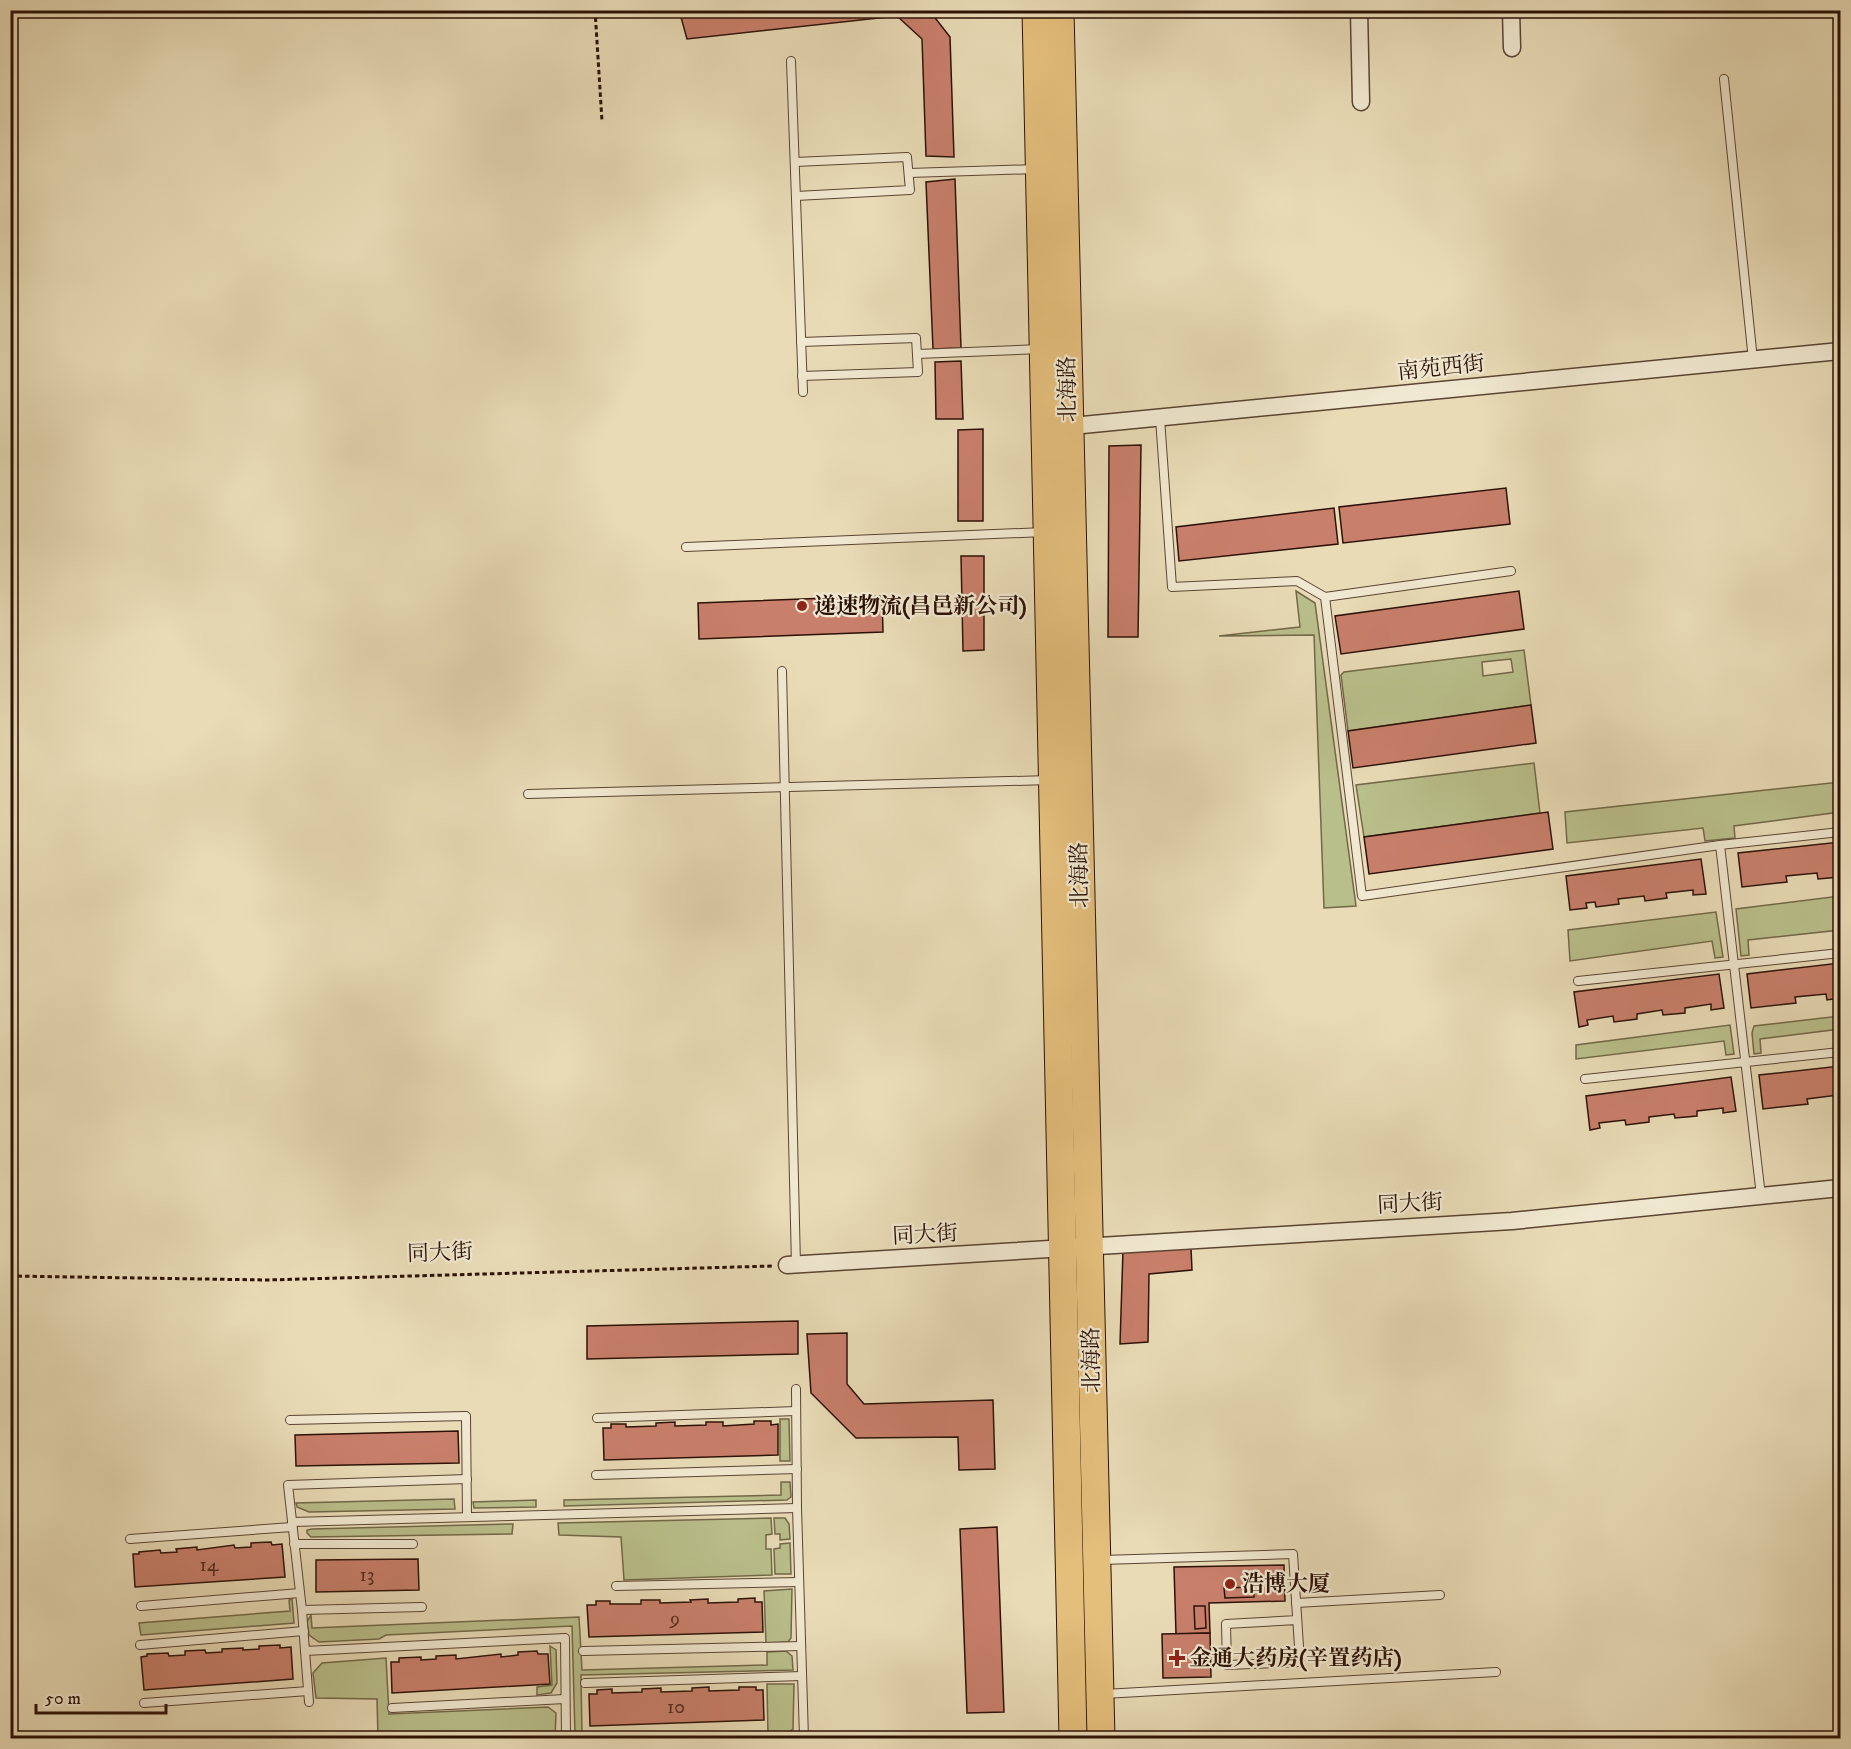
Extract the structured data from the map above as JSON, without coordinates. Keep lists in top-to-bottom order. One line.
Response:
{"streets":{"main road":["北海路"],"street":["南苑西街","同大街"]},"crossings":[["南苑西街","北海路"],["北海路","同大街"]],"places":{"other":["递速物流(昌邑新公司)","浩博大厦"],"health":["金通大药房(辛置药店)"]},"house_numbers":["14","13","9","10"],"scale_bar":"50 m"}
